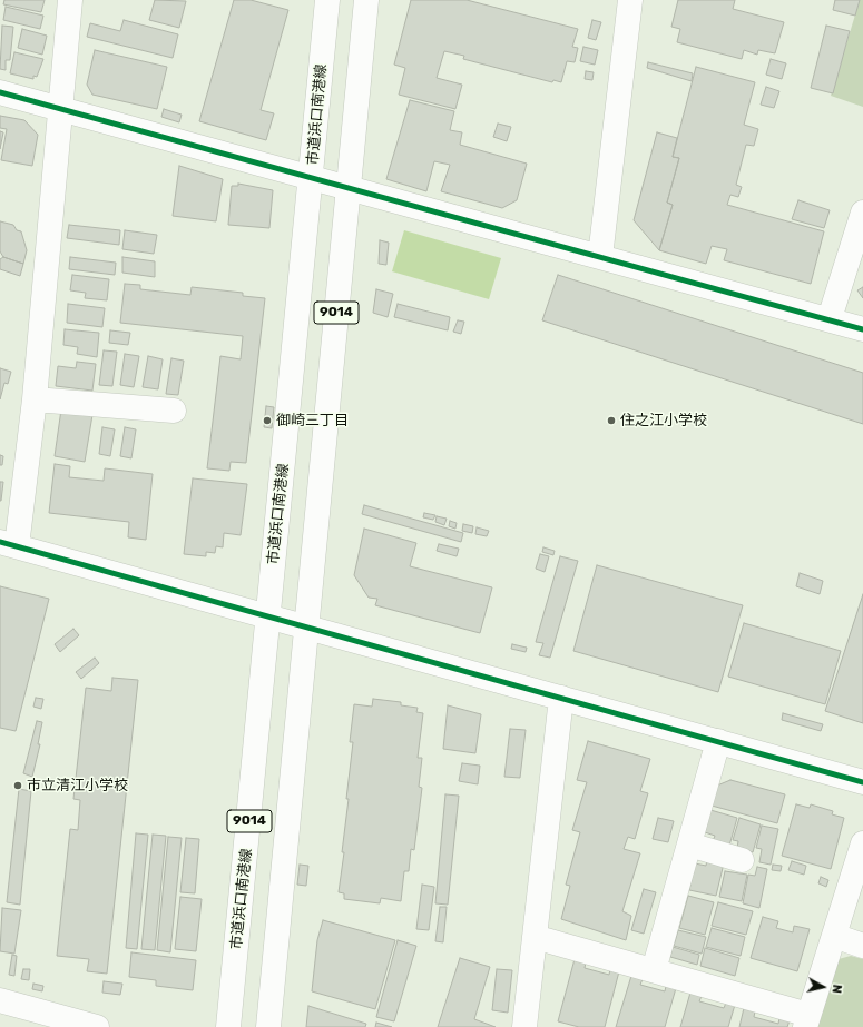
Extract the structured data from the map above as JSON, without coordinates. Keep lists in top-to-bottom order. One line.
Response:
{"streets":{"street":["市道浜口南港線","9014"]},"places":["御崎三丁目","住之江小学校","市立清江小学校"],"north":"right"}
